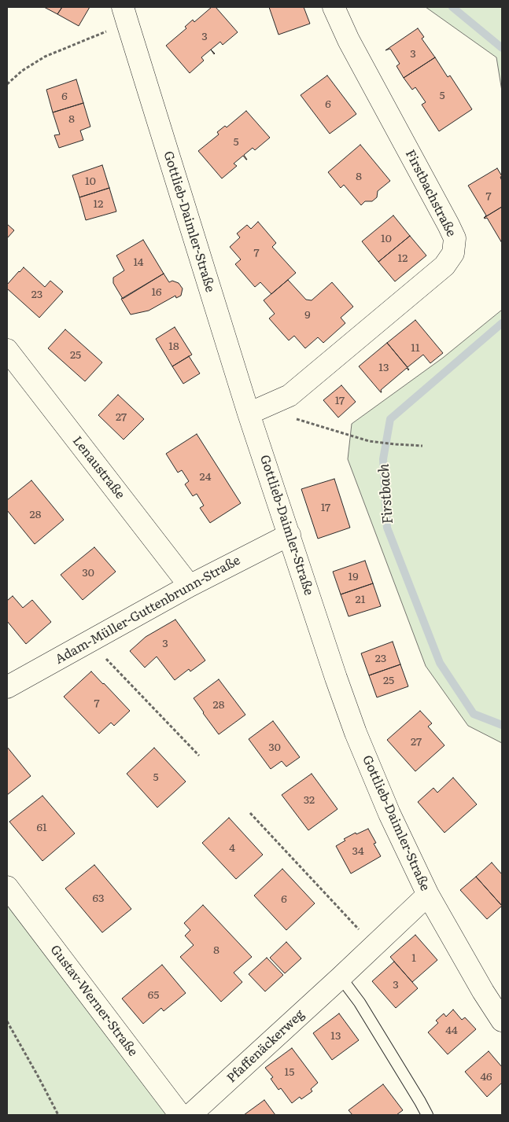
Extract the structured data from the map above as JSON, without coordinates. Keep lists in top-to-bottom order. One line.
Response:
{"streets":{"street":["Firstbachstraße","Gottlieb-Daimler-Straße","Lenaustraße","Adam-Müller-Guttenbrunn-Straße","Gustav-Werner-Straße","Pfaffenäckerweg"]},"crossings":[["Firstbachstraße","Gottlieb-Daimler-Straße"],["Gottlieb-Daimler-Straße","Adam-Müller-Guttenbrunn-Straße"],["Gottlieb-Daimler-Straße","Pfaffenäckerweg"],["Lenaustraße","Adam-Müller-Guttenbrunn-Straße"]],"water":["Firstbach"],"house_numbers":["3","3","5","6","6","8","5","8","10","7","12","10","7","12","14","16","23","9","18","11","25","13","17","27","24","17","28","30","19","21","3","23","25","7","28","27","30","5","32","61","4","34","63","6","8","1","3","65","44","13","15","46"]}
